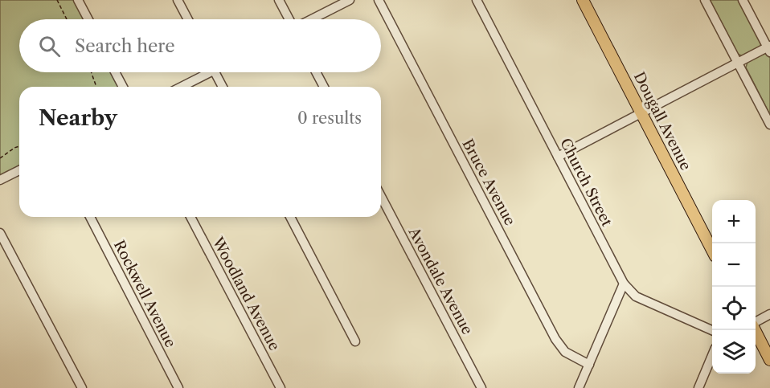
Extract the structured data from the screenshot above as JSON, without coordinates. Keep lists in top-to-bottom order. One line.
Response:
{"streets":{"main road":["Dougall Avenue"],"street":["Bruce Avenue","Church Street","Avondale Avenue","Rockwell Avenue","Woodland Avenue"]},"page":{"search":"Search here","heading":["Nearby","0 results"],"map_buttons":["+","−"]}}
